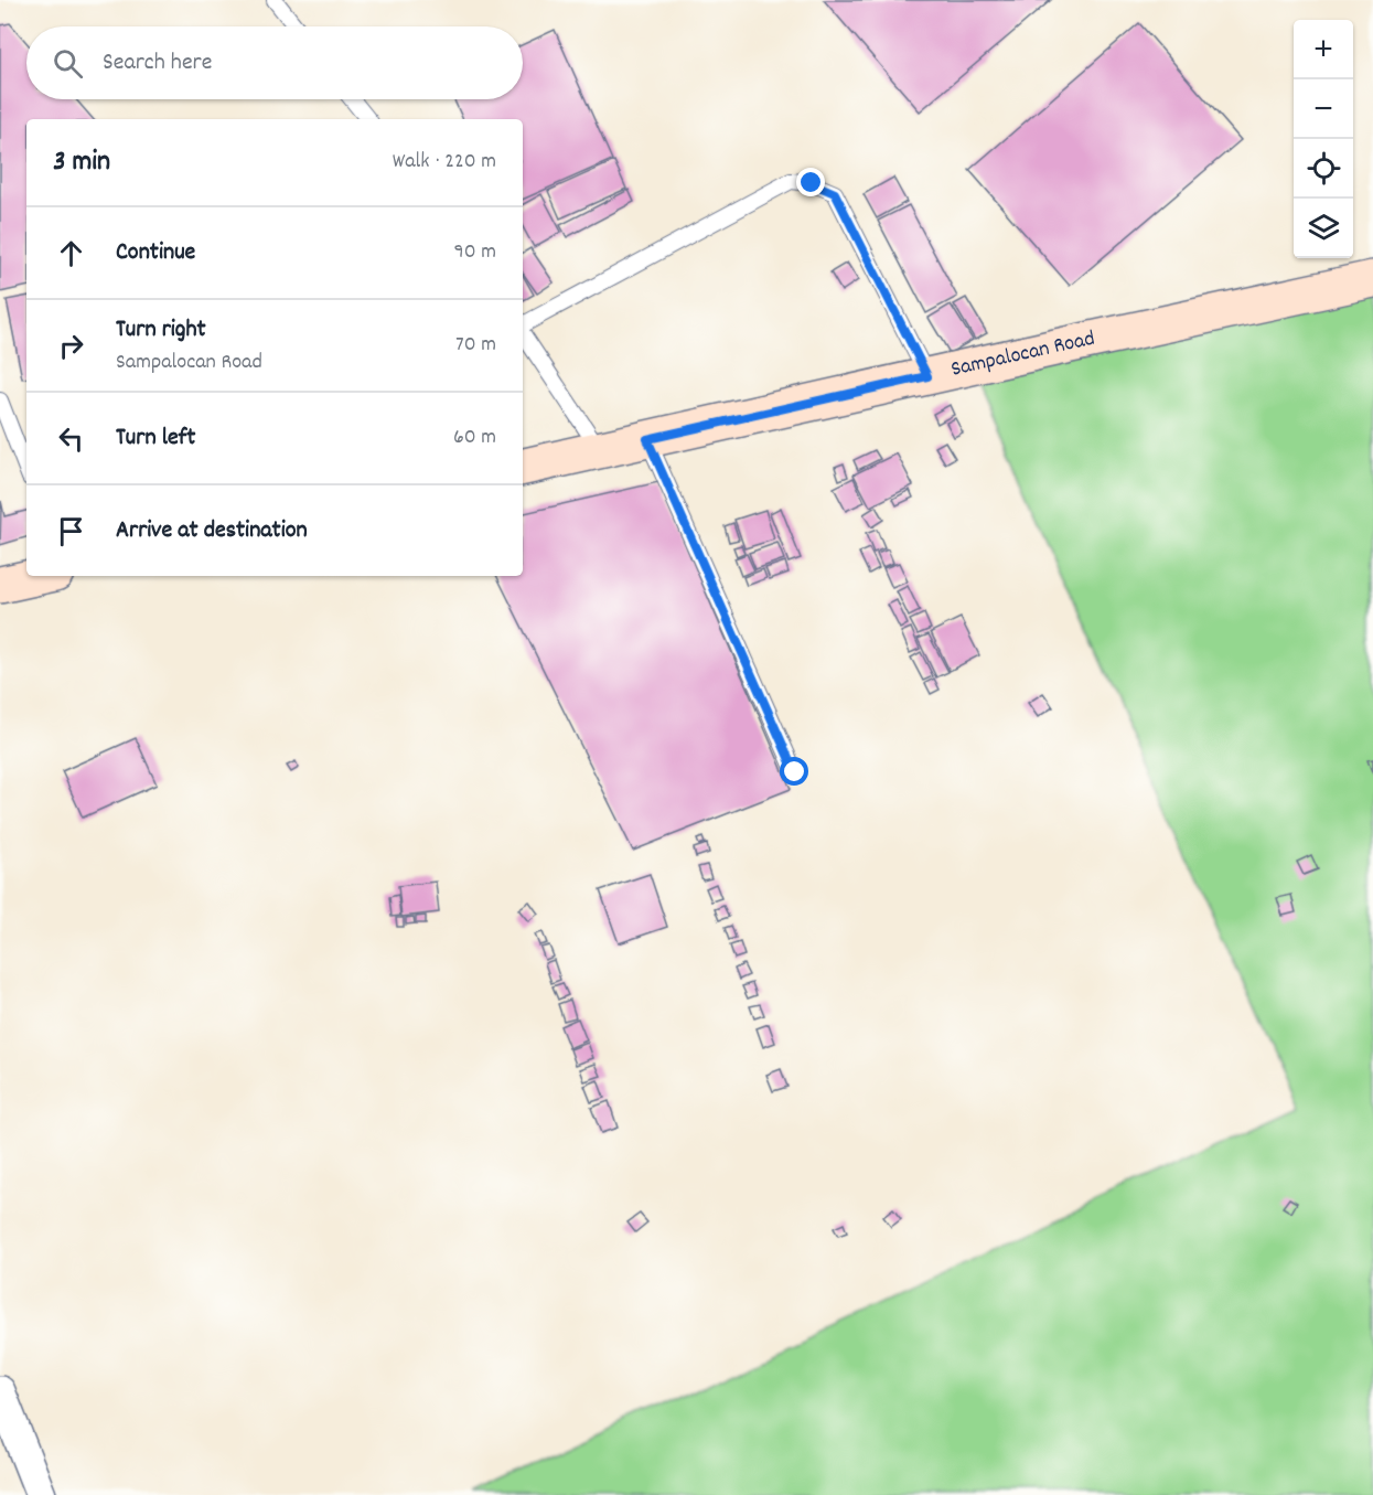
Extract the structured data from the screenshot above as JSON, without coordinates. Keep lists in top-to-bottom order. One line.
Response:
{"streets":{"main road":["Sampalocan Road"]},"page":{"map_buttons":["+","−"],"search":"Search here","heading":["3 min","Walk · 220 m"],"list":[["Continue","90 m"],["Turn right","Sampalocan Road","70 m"],["Turn left","60 m"],"Arrive at destination"]}}
